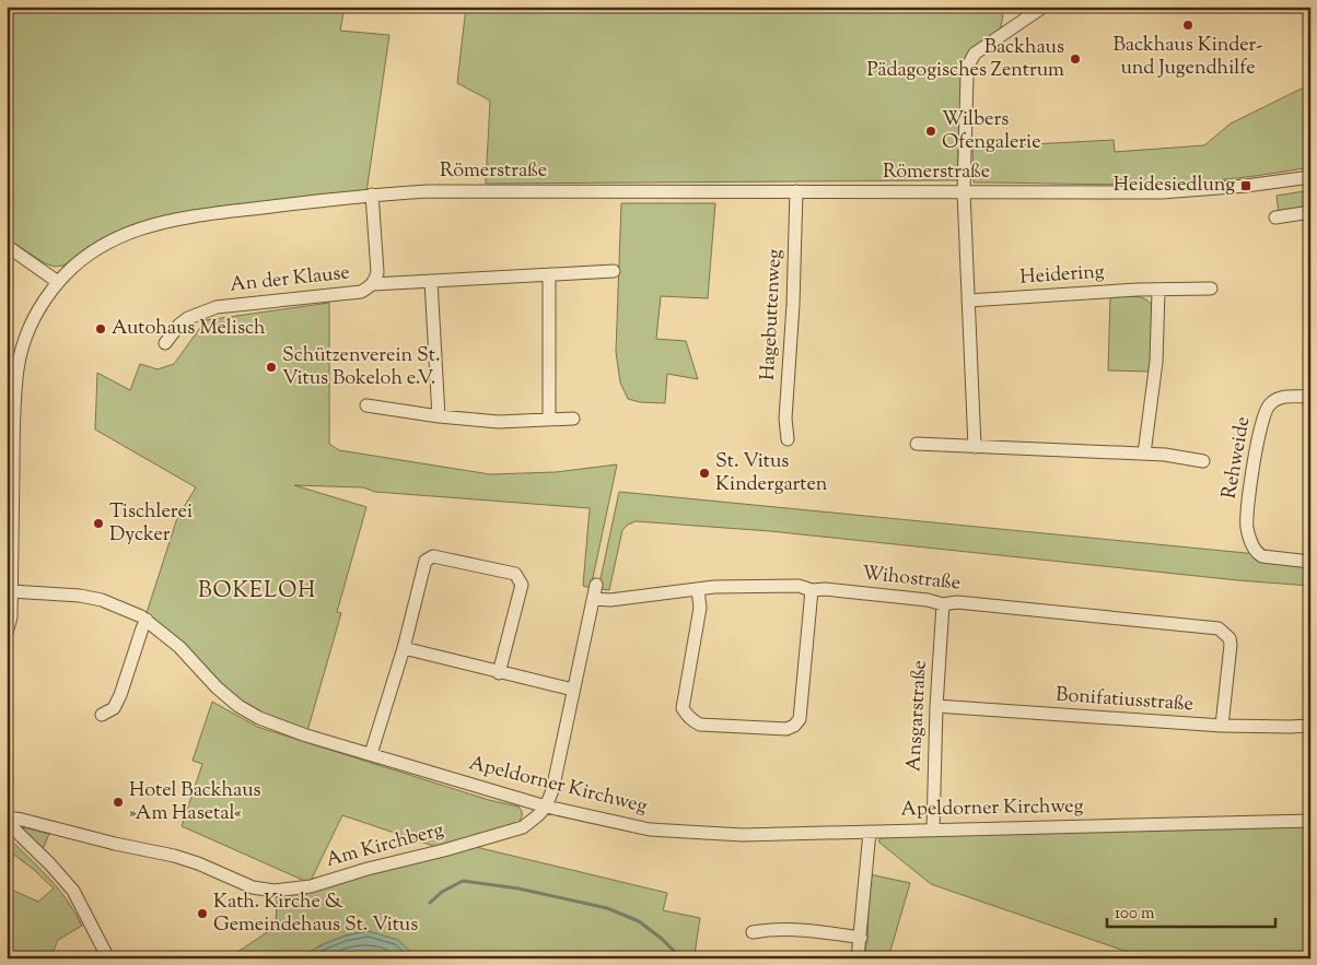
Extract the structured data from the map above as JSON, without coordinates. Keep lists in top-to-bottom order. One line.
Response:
{"streets":{"street":["Römerstraße","Heidering","An der Klause","Hagebuttenweg","Rehweide","Wihostraße","Bonifatiusstraße","Ansgarstraße","Apeldorner Kirchweg","Am Kirchberg"]},"crossings":[["Römerstraße","An der Klause"],["Römerstraße","Hagebuttenweg"],["Römerstraße","Apeldorner Kirchweg"],["Wihostraße","Bonifatiusstraße"],["Wihostraße","Ansgarstraße"],["Wihostraße","Am Kirchberg"],["Bonifatiusstraße","Ansgarstraße"],["Ansgarstraße","Apeldorner Kirchweg"],["Apeldorner Kirchweg","Am Kirchberg"]],"districts":["BOKELOH"],"places":{"other":["Backhaus Kinder- und Jugendhilfe","Backhaus Pädagogisches Zentrum","Wilbers Ofengalerie","Autohaus Melisch","Schützenverein St. Vitus Bokeloh e.V.","St. Vitus Kindergarten","Tischlerei Dycker","Hotel Backhaus »Am Hasetal«","Kath. Kirche & Gemeindehaus St. Vitus"],"transit":["Heidesiedlung"]},"scale_bar":"100 m"}
